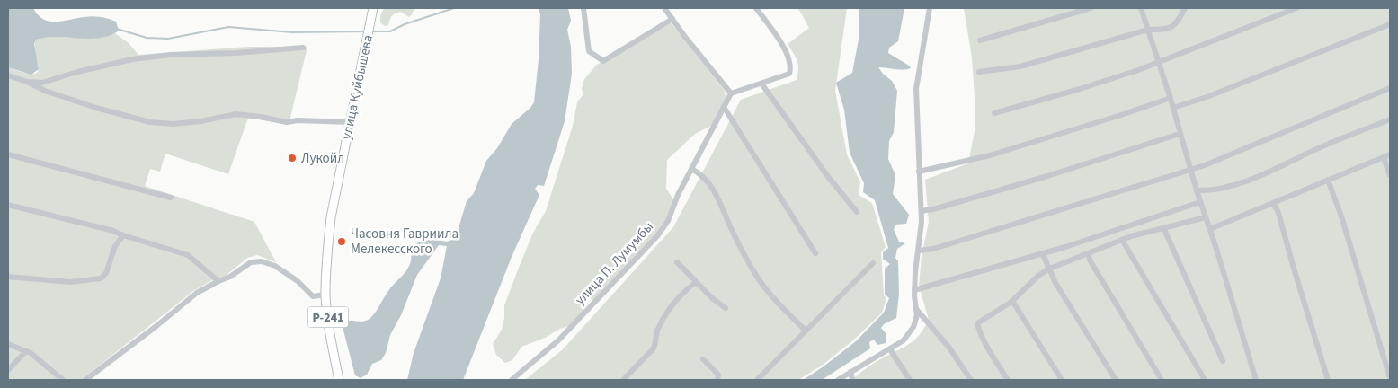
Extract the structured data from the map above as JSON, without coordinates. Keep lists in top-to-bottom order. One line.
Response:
{"streets":{"highway":["улица Куйбышева","Р-241"],"street":["улица П. Лумумбы"]},"places":["Лукойл","Часовня Гавриила Мелекесского"]}
